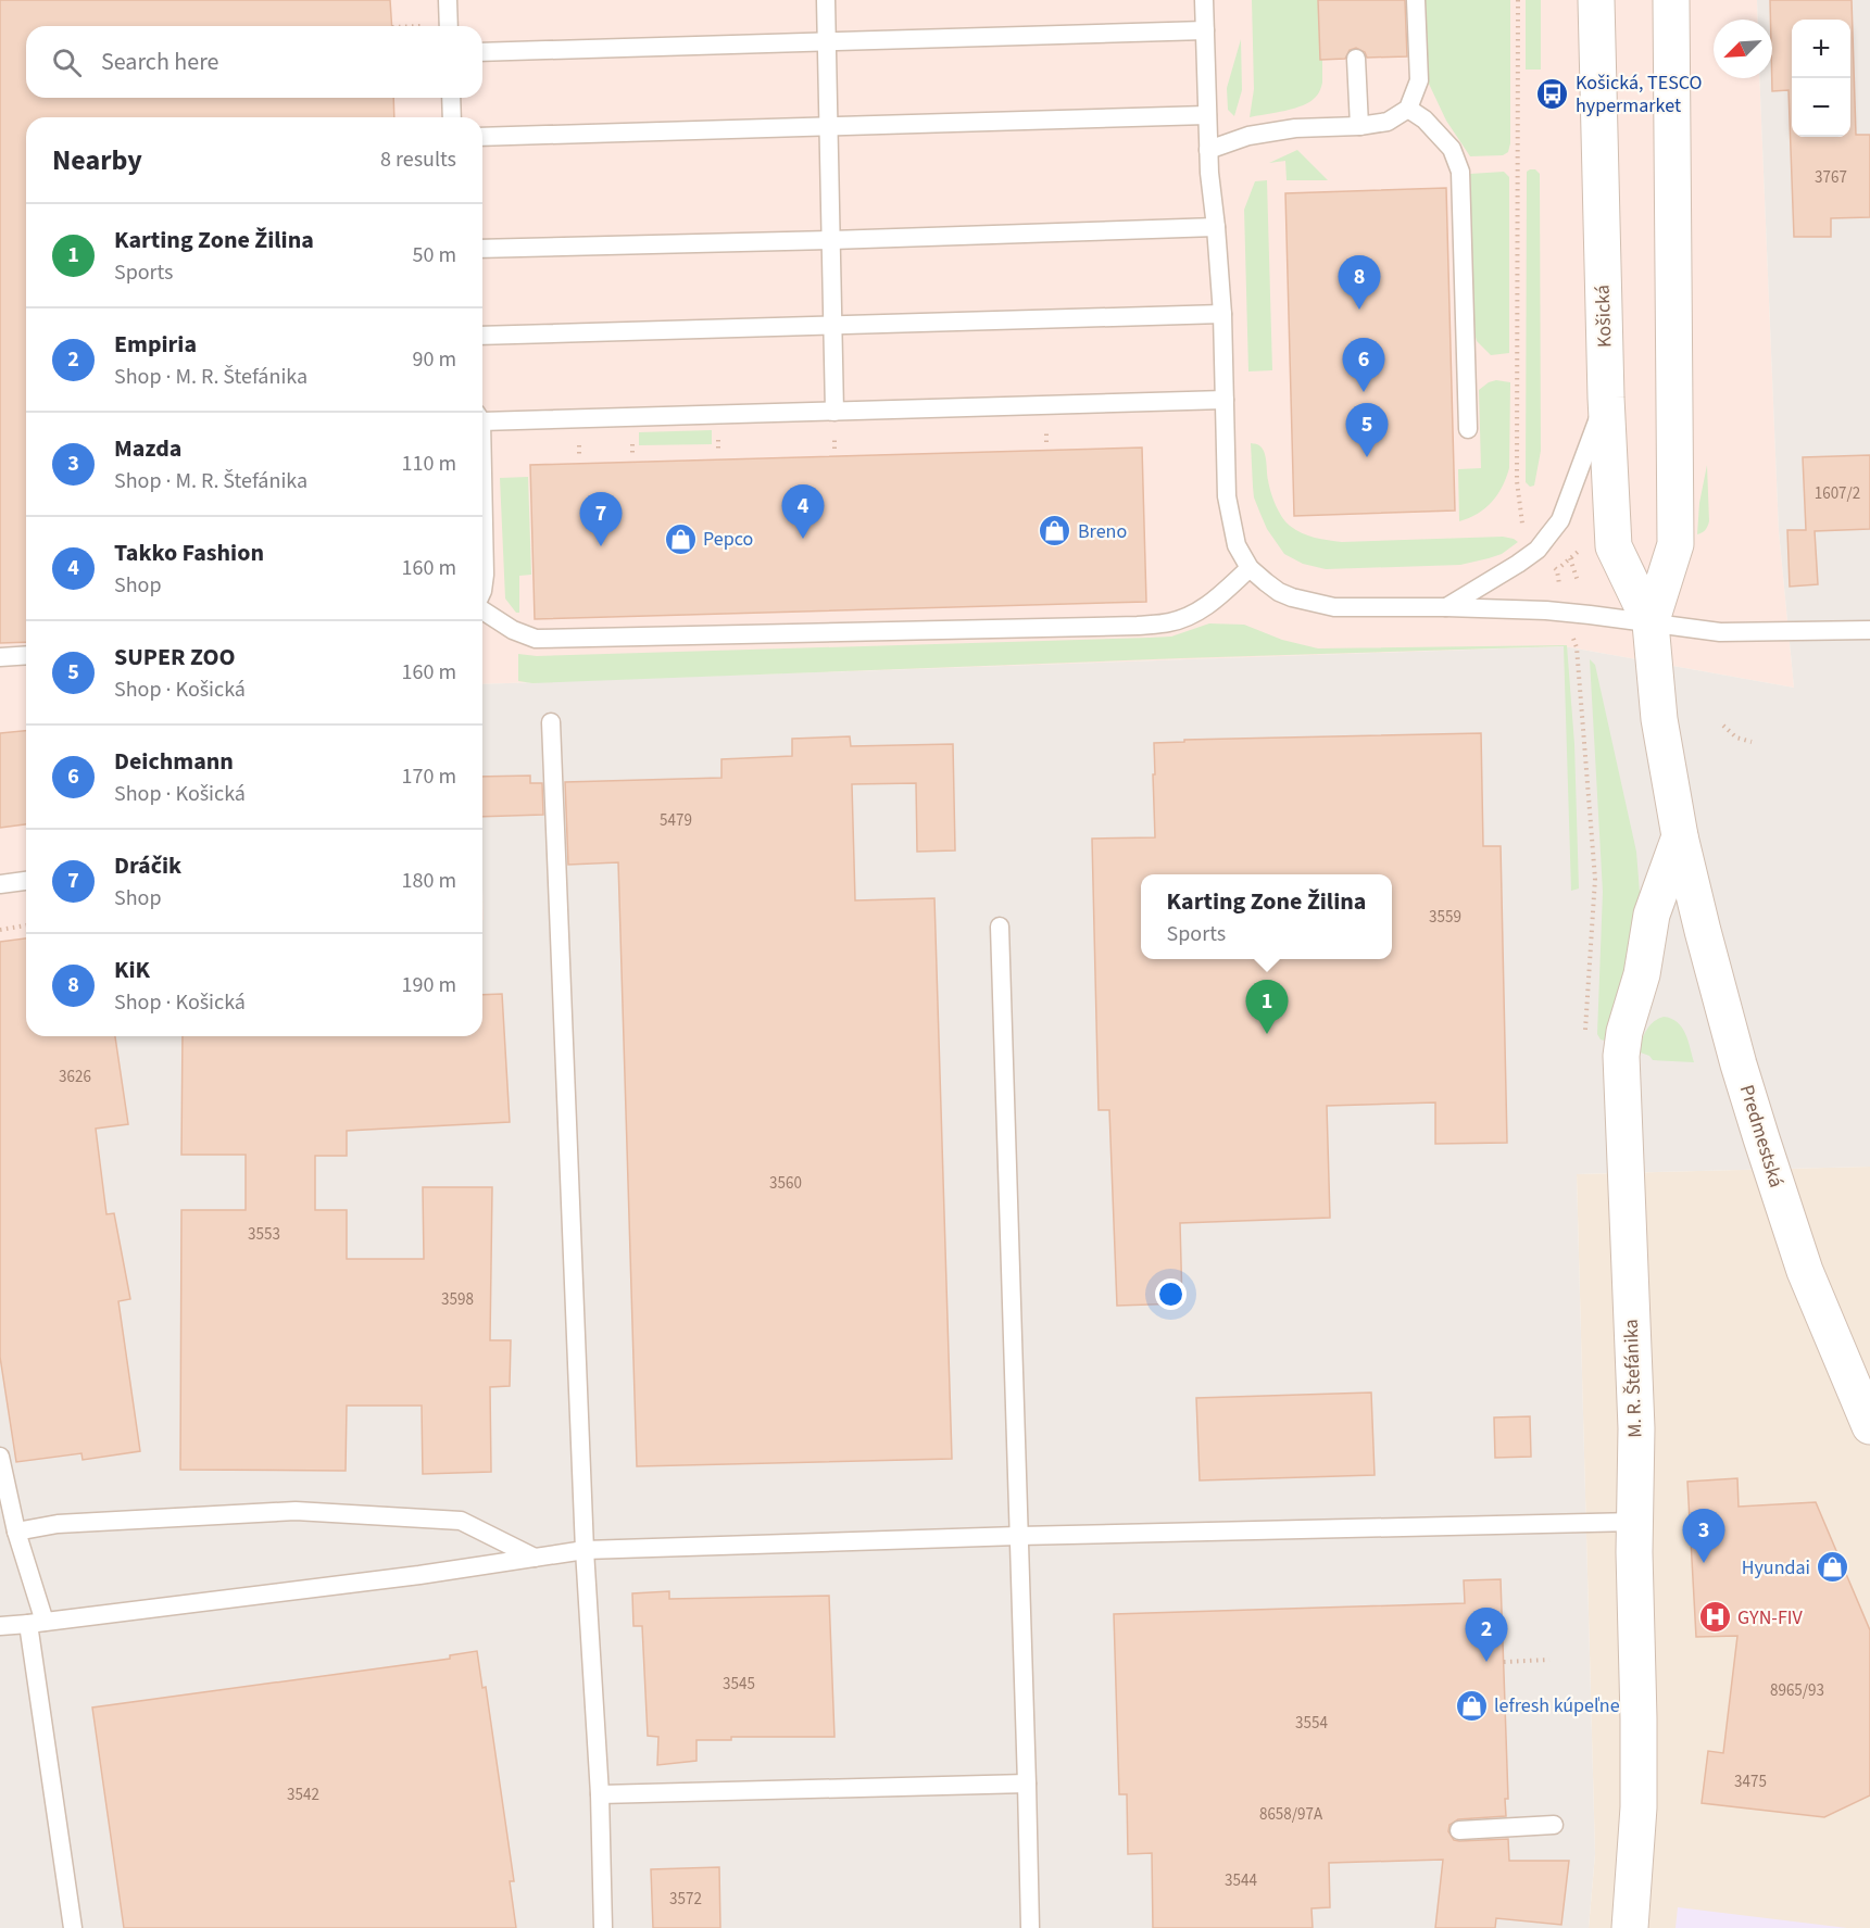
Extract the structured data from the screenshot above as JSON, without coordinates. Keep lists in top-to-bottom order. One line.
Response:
{"streets":{"street":["Košická","Predmestská","M. R. Štefánika"]},"crossings":[["Košická","Predmestská"],["Košická","M. R. Štefánika"],["Predmestská","M. R. Štefánika"]],"places":{"bus stop":["Košická, TESCO hypermarket"],"shop":["Breno","Pepco","Hyundai","lefresh kúpeľne"],"hospital":["GYN-FIV"]},"house_numbers":["3767","1607/2","5479","3559","3626","3560","3553","3598","3545","8965/93","3554","3475","3542","8658/97A","3544","3572"],"north":"bottom left","page":{"map_buttons":["+","−"],"search":"Search here","heading":["Nearby","8 results"],"list":[{"mark":"1","name":"Karting Zone Žilina","note":"Sports","value":"50 m"},{"mark":"2","name":"Empiria","note":"Shop · M. R. Štefánika","value":"90 m"},{"mark":"3","name":"Mazda","note":"Shop · M. R. Štefánika","value":"110 m"},{"mark":"4","name":"Takko Fashion","note":"Shop","value":"160 m"},{"mark":"5","name":"SUPER ZOO","note":"Shop · Košická","value":"160 m"},{"mark":"6","name":"Deichmann","note":"Shop · Košická","value":"170 m"},{"mark":"7","name":"Dráčik","note":"Shop","value":"180 m"},{"mark":"8","name":"KiK","note":"Shop · Košická","value":"190 m"}],"pins":["8","6","5","4","7","1","3","2"],"popup":["Karting Zone Žilina","Sports"]}}
